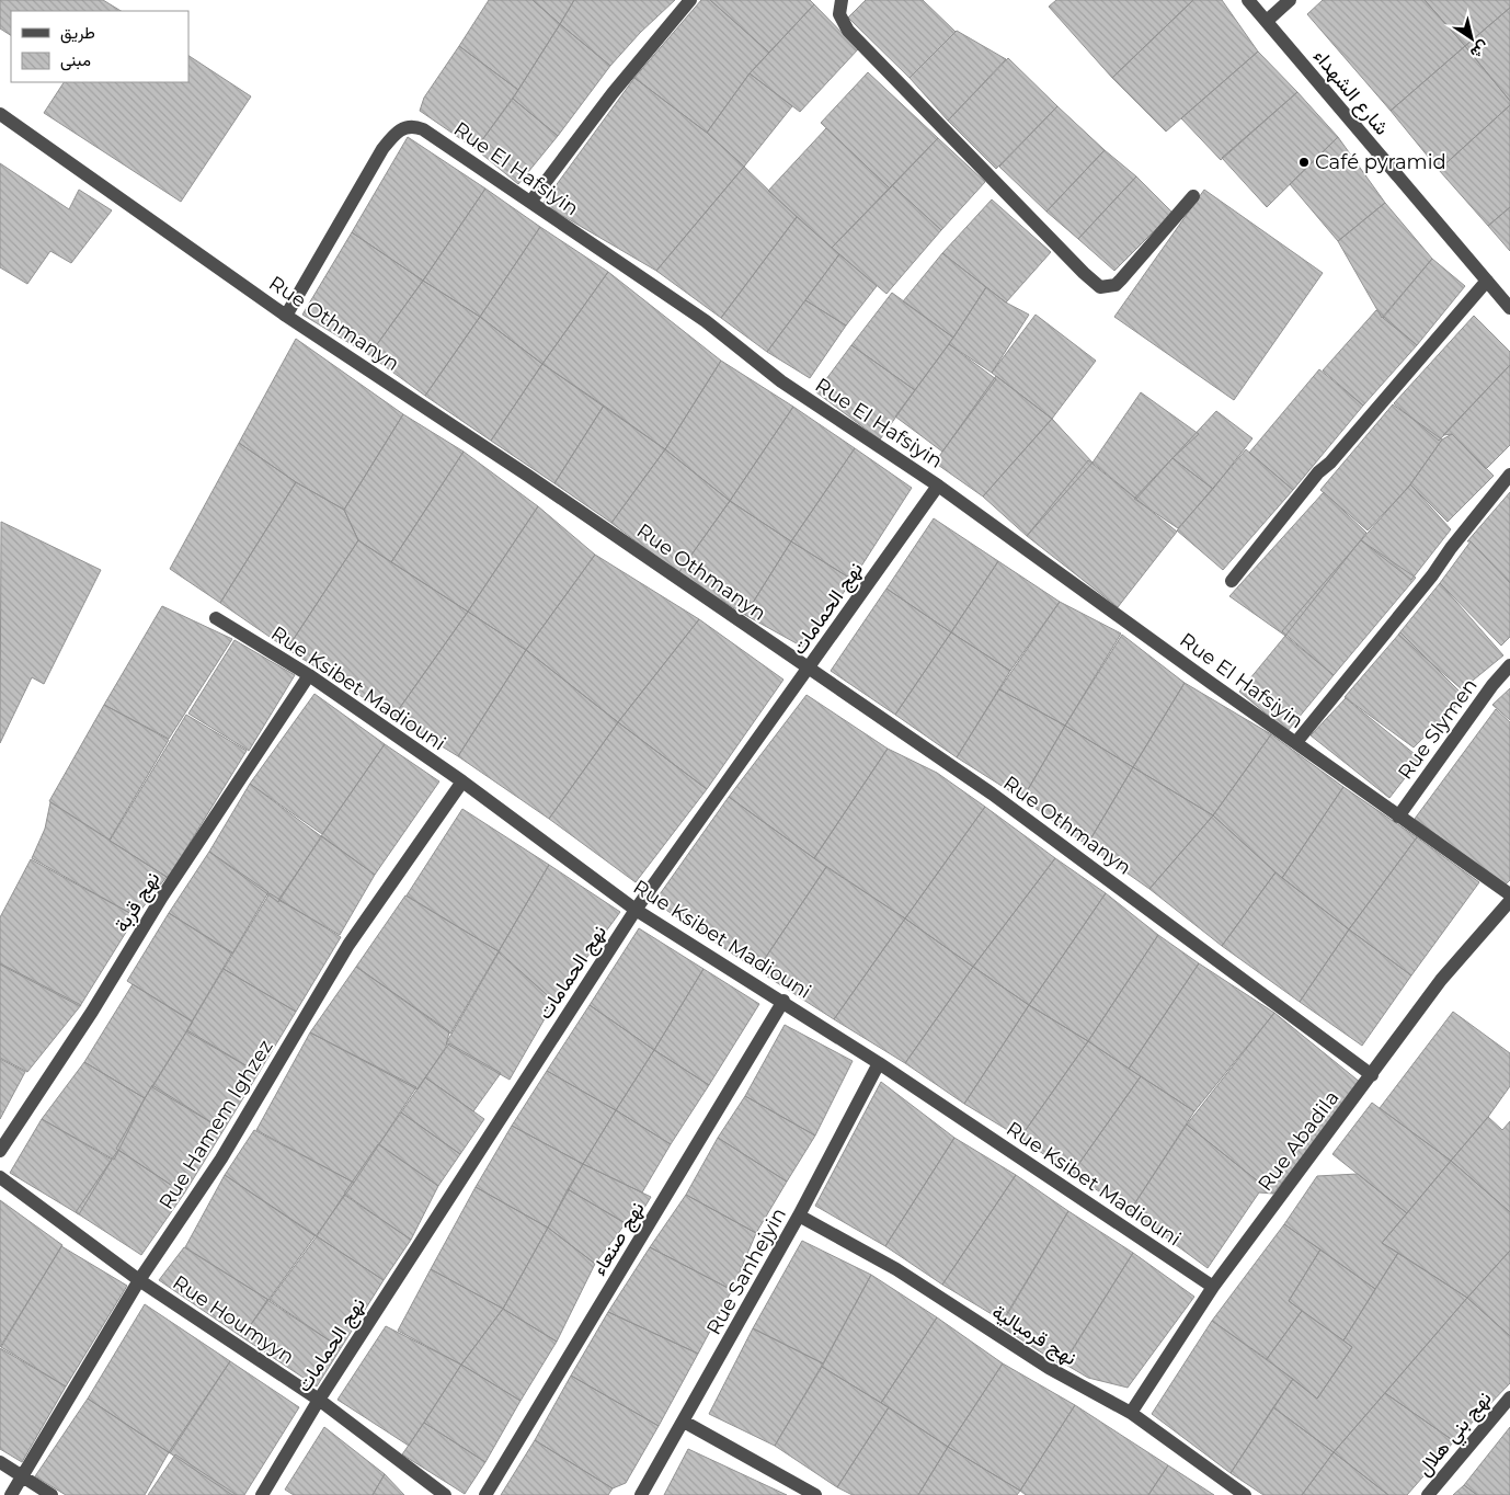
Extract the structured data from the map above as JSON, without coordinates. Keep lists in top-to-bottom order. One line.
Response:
{"streets":{"street":["شارع الشهداء","Rue El Hafsiyin","Rue Othmanyn","نهج الحمامات","Rue Ksibet Madiouni","Rue Slymen","نهج قربة","Rue Hamem lghzez","Rue Abadila","نهج صنعاء","Rue Sanhejyin","Rue Houmyyn","نهج قرمبالية","نهج بني هلال"]},"crossings":[["Rue El Hafsiyin","Rue Othmanyn"],["Rue El Hafsiyin","نهج الحمامات"],["Rue El Hafsiyin","Rue Slymen"],["Rue Othmanyn","نهج الحمامات"],["Rue Othmanyn","Rue Abadila"],["نهج الحمامات","Rue Ksibet Madiouni"],["نهج الحمامات","Rue Houmyyn"],["Rue Ksibet Madiouni","نهج قربة"],["Rue Ksibet Madiouni","Rue Hamem lghzez"],["Rue Ksibet Madiouni","Rue Abadila"],["Rue Ksibet Madiouni","نهج صنعاء"],["Rue Ksibet Madiouni","Rue Sanhejyin"],["Rue Hamem lghzez","Rue Houmyyn"],["Rue Abadila","نهج قرمبالية"],["Rue Sanhejyin","نهج قرمبالية"]],"places":["Café pyramid"],"legend":["طريق","مبنى"],"north":"bottom right"}
